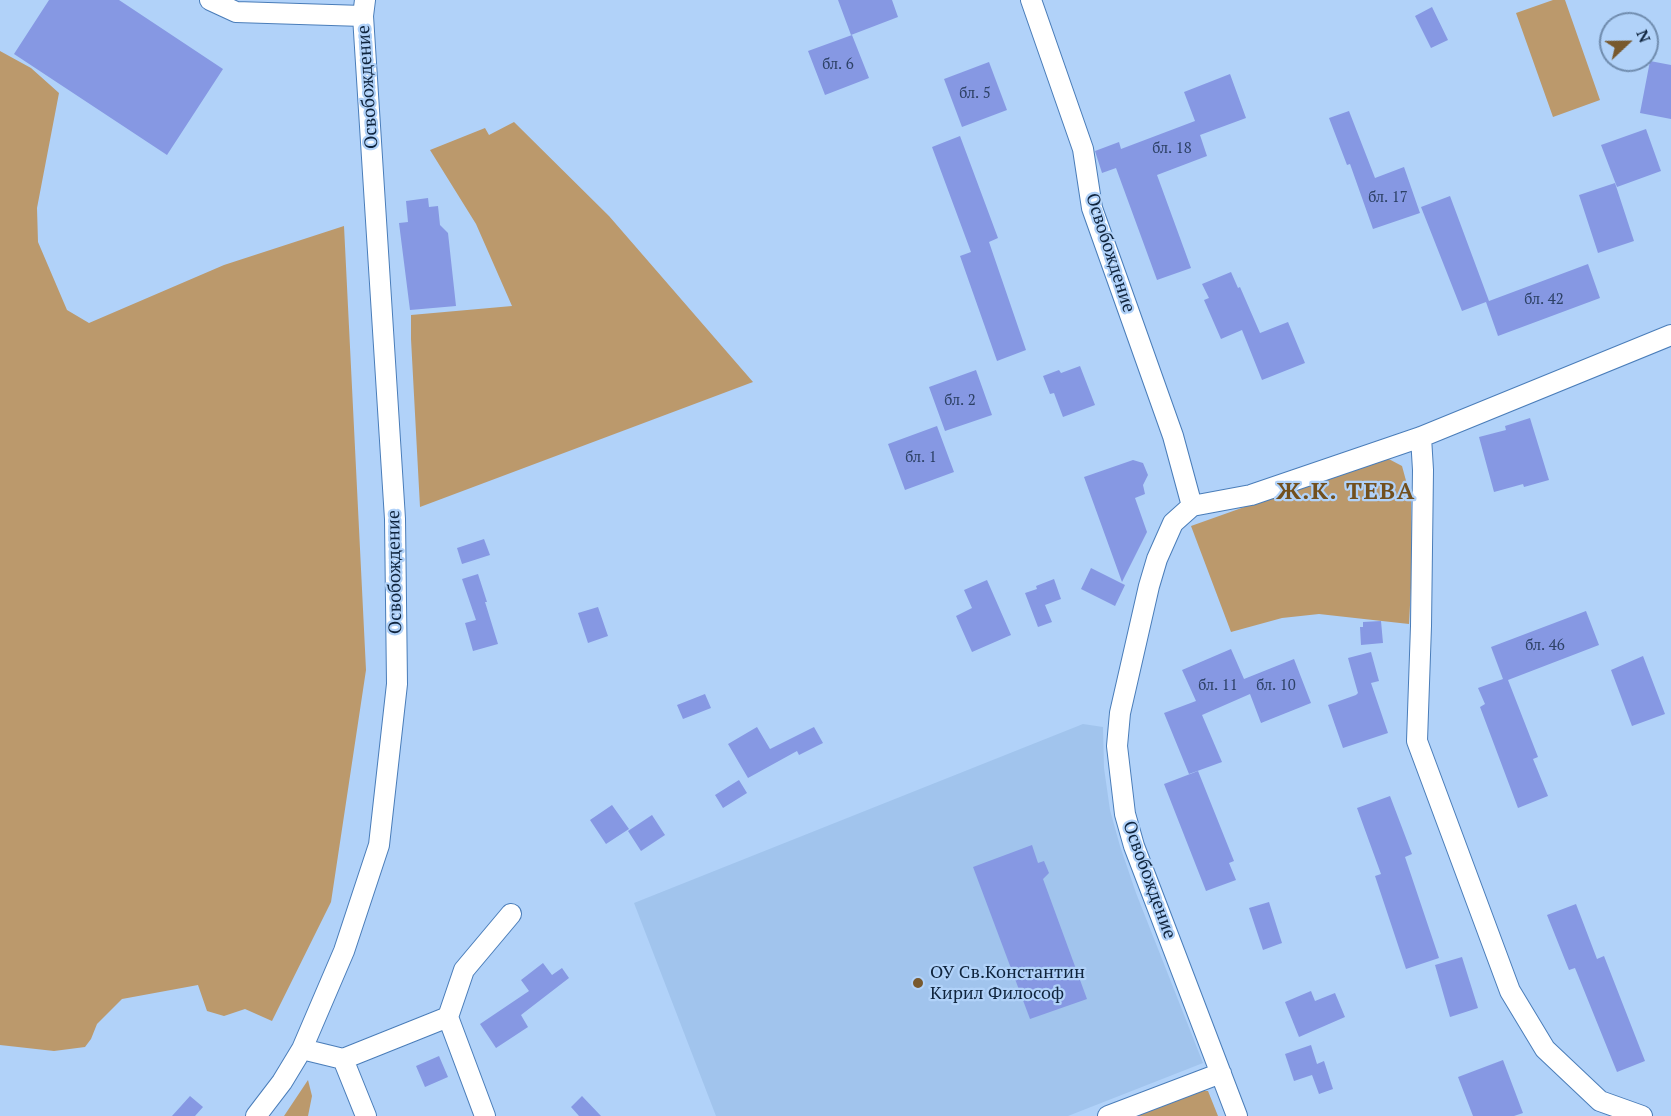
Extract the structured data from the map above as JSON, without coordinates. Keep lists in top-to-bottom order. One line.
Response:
{"streets":{"street":["Освобождение"]},"districts":["Ж.К. ТЕВА"],"places":["ОУ Св.Константин Кирил Философ"],"house_numbers":["бл. 6","бл. 5","бл. 18","бл. 17","бл. 42","бл. 2","бл. 1","бл. 46","бл. 11","бл. 10"],"north":"right"}
